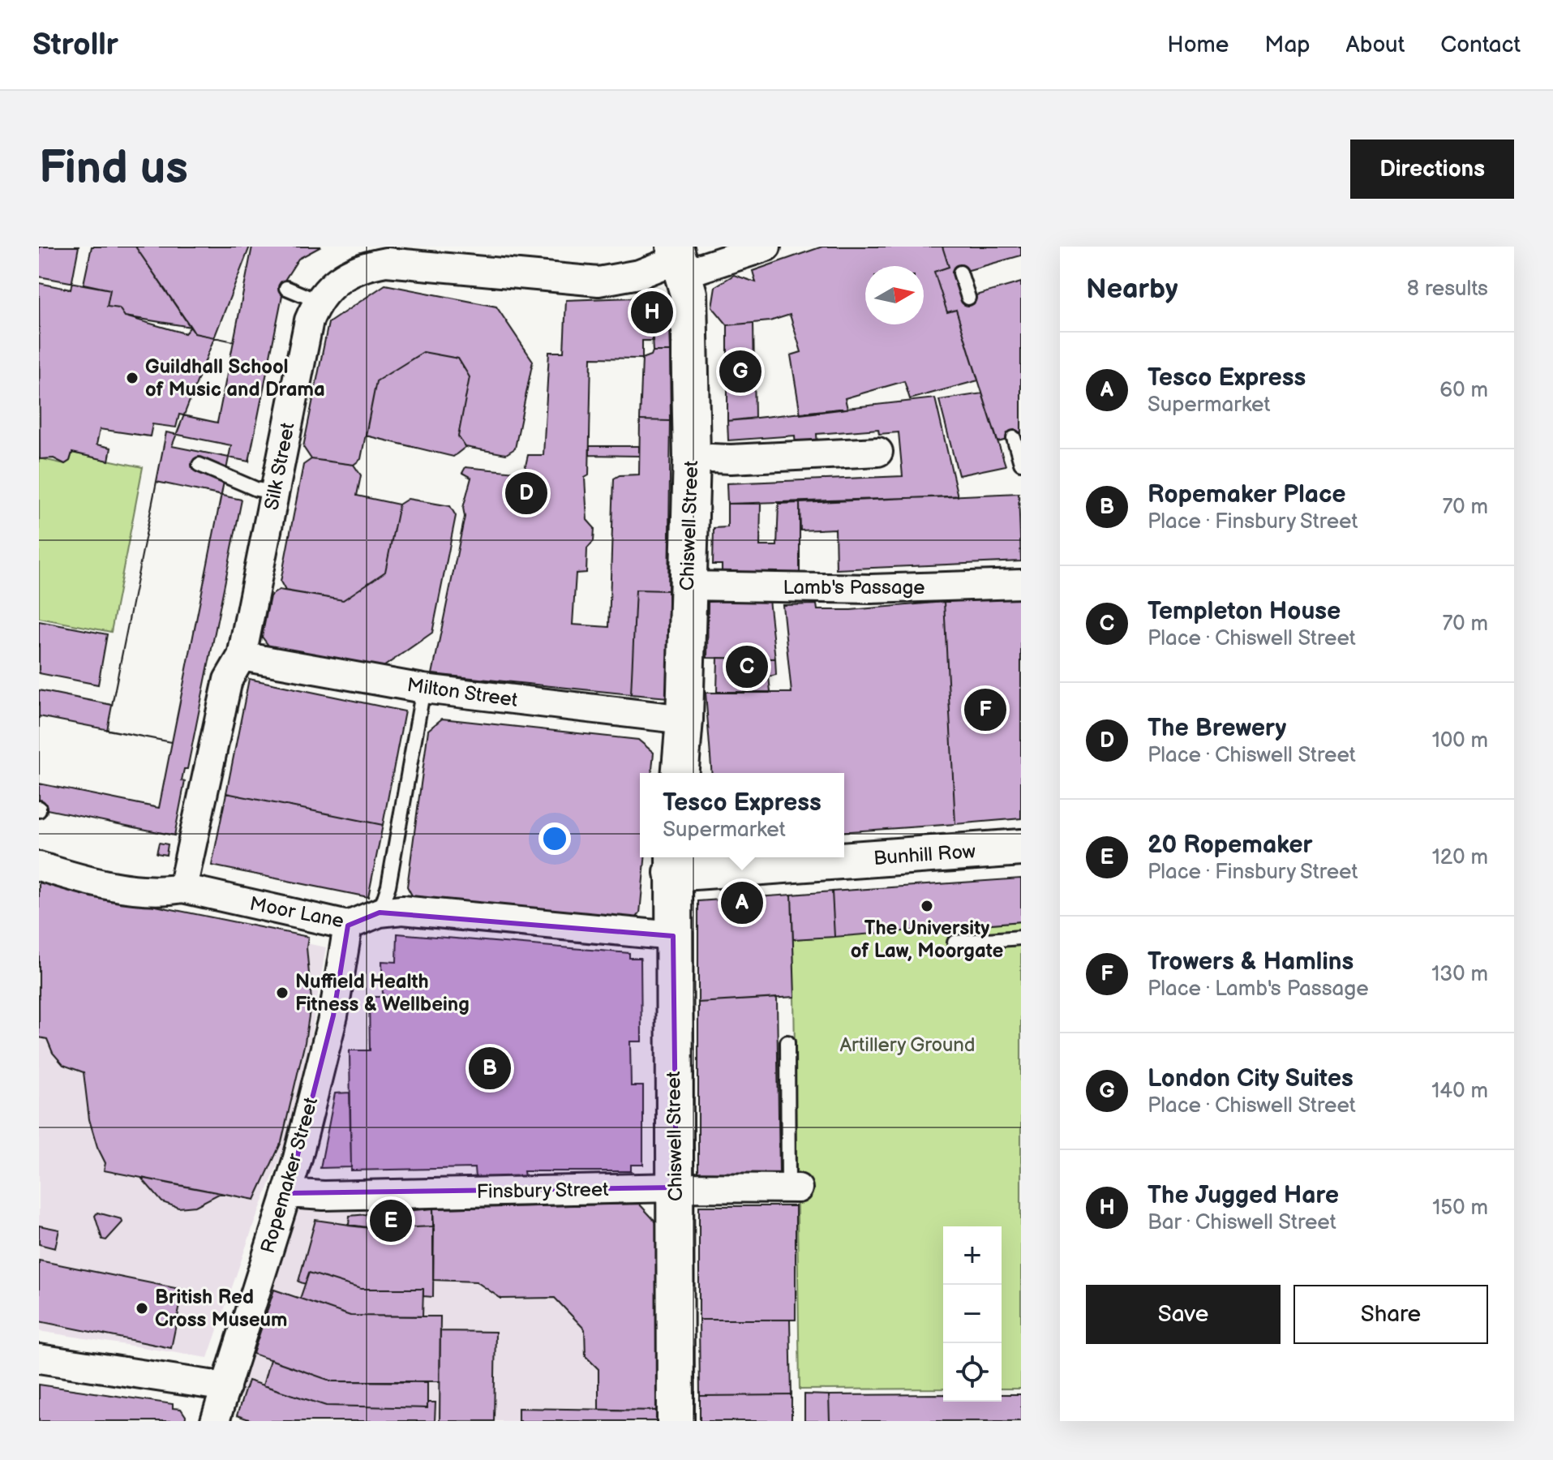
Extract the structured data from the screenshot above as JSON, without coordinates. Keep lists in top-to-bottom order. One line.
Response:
{"streets":{"main road":["Chiswell Street","Bunhill Row"],"street":["Silk Street","Lamb's Passage","Milton Street","Moor Lane","Ropemaker Street","Finsbury Street"]},"crossings":[["Silk Street","Chiswell Street"],["Silk Street","Milton Street"],["Silk Street","Moor Lane"],["Chiswell Street","Lamb's Passage"],["Chiswell Street","Milton Street"],["Chiswell Street","Bunhill Row"],["Chiswell Street","Moor Lane"],["Chiswell Street","Finsbury Street"],["Moor Lane","Ropemaker Street"],["Ropemaker Street","Finsbury Street"]],"parks":["Artillery Ground"],"places":["Guildhall School of Music and Drama","The University of Law, Moorgate","Nuffield Health Fitness & Wellbeing","British Red Cross Museum"],"north":"right","page":{"header":"Strollr","nav":["Home","Map","About","Contact"],"buttons":["Directions",["Save","Share"]],"title":"Find us","heading":["Nearby","8 results"],"pins":["H","G","D","C","F","A","B","E"],"list":[{"mark":"A","name":"Tesco Express","note":"Supermarket","value":"60 m"},{"mark":"B","name":"Ropemaker Place","note":"Place · Finsbury Street","value":"70 m"},{"mark":"C","name":"Templeton House","note":"Place · Chiswell Street","value":"70 m"},{"mark":"D","name":"The Brewery","note":"Place · Chiswell Street","value":"100 m"},{"mark":"E","name":"20 Ropemaker","note":"Place · Finsbury Street","value":"120 m"},{"mark":"F","name":"Trowers & Hamlins","note":"Place · Lamb's Passage","value":"130 m"},{"mark":"G","name":"London City Suites","note":"Place · Chiswell Street","value":"140 m"},{"mark":"H","name":"The Jugged Hare","note":"Bar · Chiswell Street","value":"150 m"}],"popup":["Tesco Express","Supermarket"],"map_buttons":["+","−"]}}
